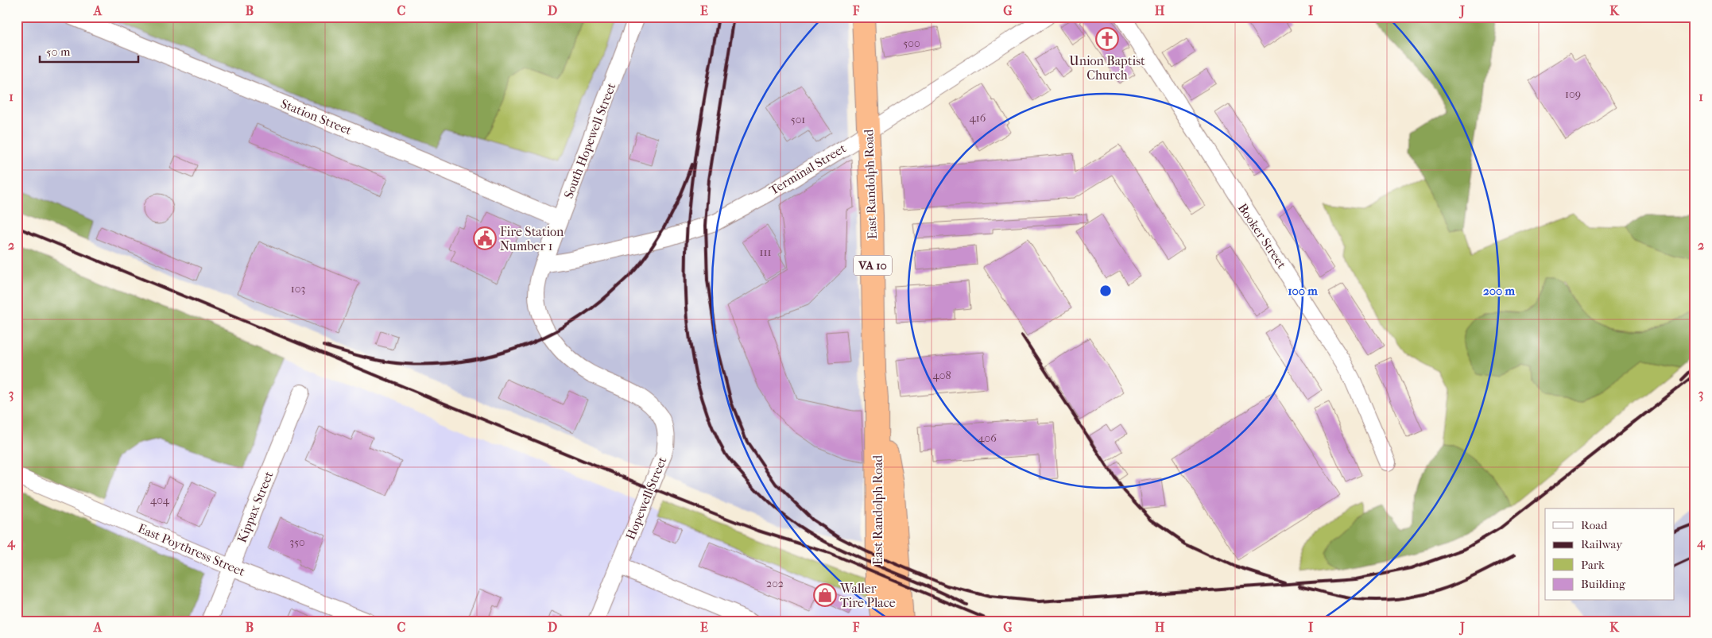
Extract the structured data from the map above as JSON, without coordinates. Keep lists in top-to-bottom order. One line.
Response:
{"streets":{"highway":["East Randolph Road","VA 10"],"street":["Station Street","South Hopewell Street","Terminal Street","Booker Street","Hopewell Street","Kippax Street","East Poythress Street"]},"crossings":[["Station Street","South Hopewell Street"],["South Hopewell Street","Terminal Street"],["South Hopewell Street","Hopewell Street"],["Terminal Street","East Randolph Road"],["Terminal Street","Hopewell Street"],["Kippax Street","East Poythress Street"]],"places":{"church":["Union Baptist Church"],"public building":["Fire Station Number 1"],"shop":["Waller Tire Place"]},"house_numbers":["500","109","416","501","111","103","408","406","404","350","202"],"legend":["Road","Railway","Park","Building"],"scale_bar":"50 m","grid":{"columns":["A","B","C","D","E","F","G","H","I","J","K"],"rows":["1","2","3","4"]},"rings":["100 m","200 m"]}
